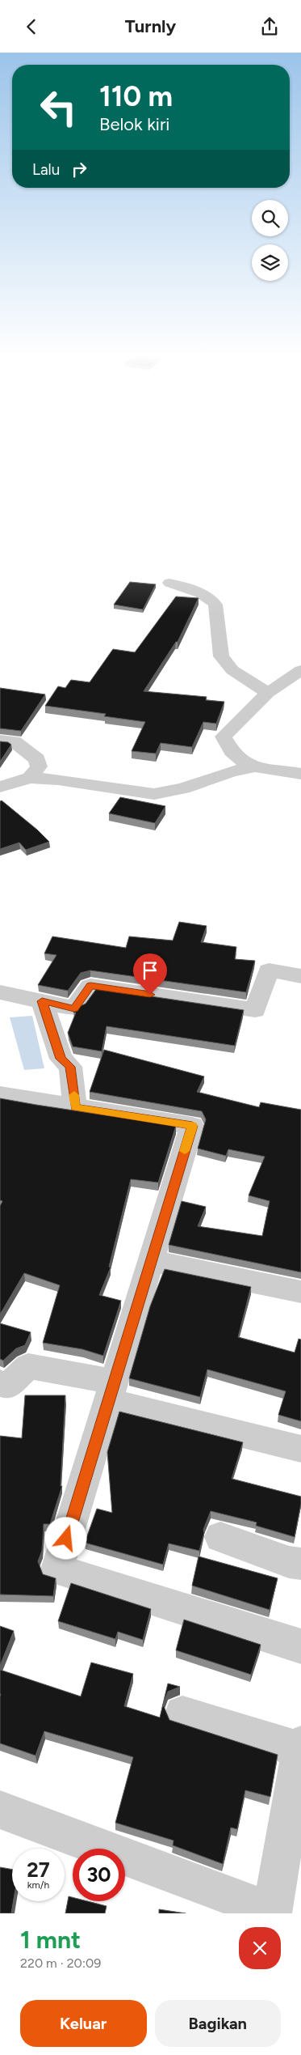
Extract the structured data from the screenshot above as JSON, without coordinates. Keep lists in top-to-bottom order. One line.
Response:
{"page":{"header":"Turnly","turn":["110 m","Belok kiri"],"then":"Lalu","speed":"27 km/h","limit":"30","heading":["1 mnt","220 m · 20:09"],"buttons":["Keluar","Bagikan"]}}
